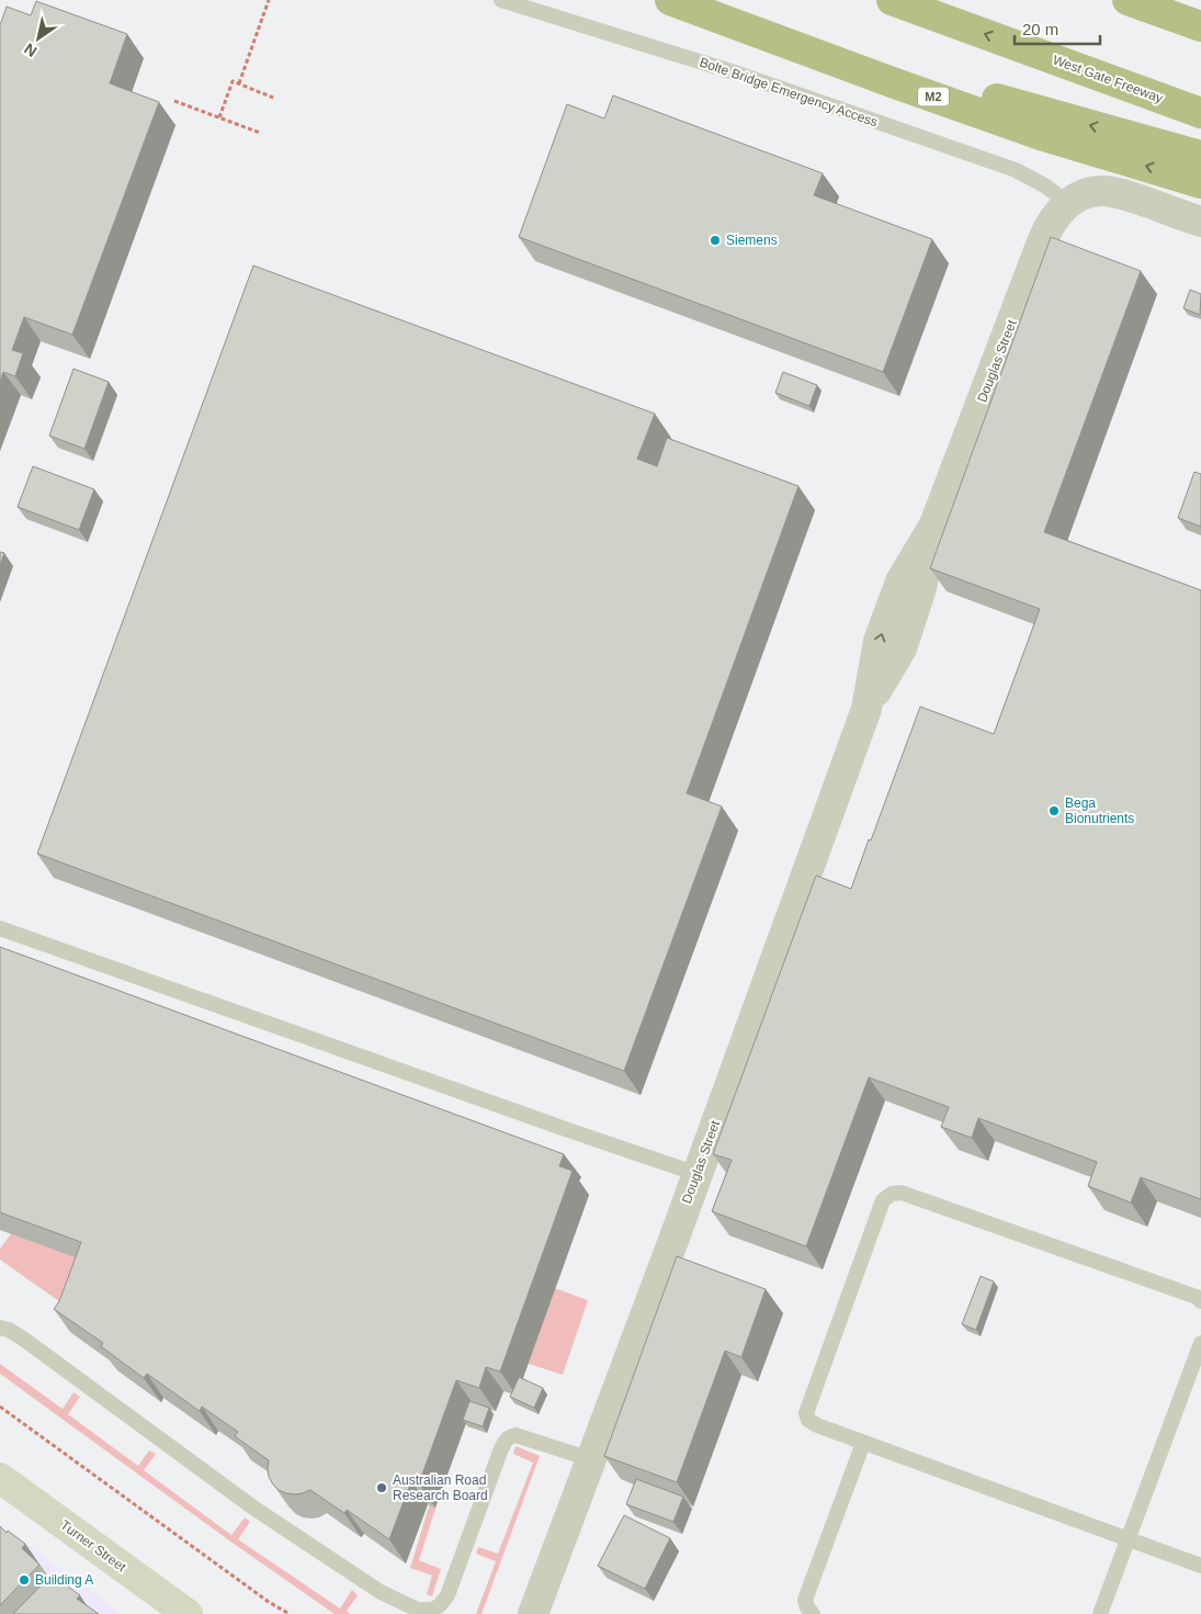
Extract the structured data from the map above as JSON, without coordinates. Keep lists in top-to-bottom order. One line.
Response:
{"streets":{"highway":["West Gate Freeway","M2"],"street":["Douglas Street","Turner Street"],"lane":["Bolte Bridge Emergency Access"]},"crossings":[["Bolte Bridge Emergency Access","Douglas Street"]],"places":["Siemens","Bega Bionutrients","Australian Road Research Board","Building A"],"scale_bar":"20 m","north":"bottom left"}
